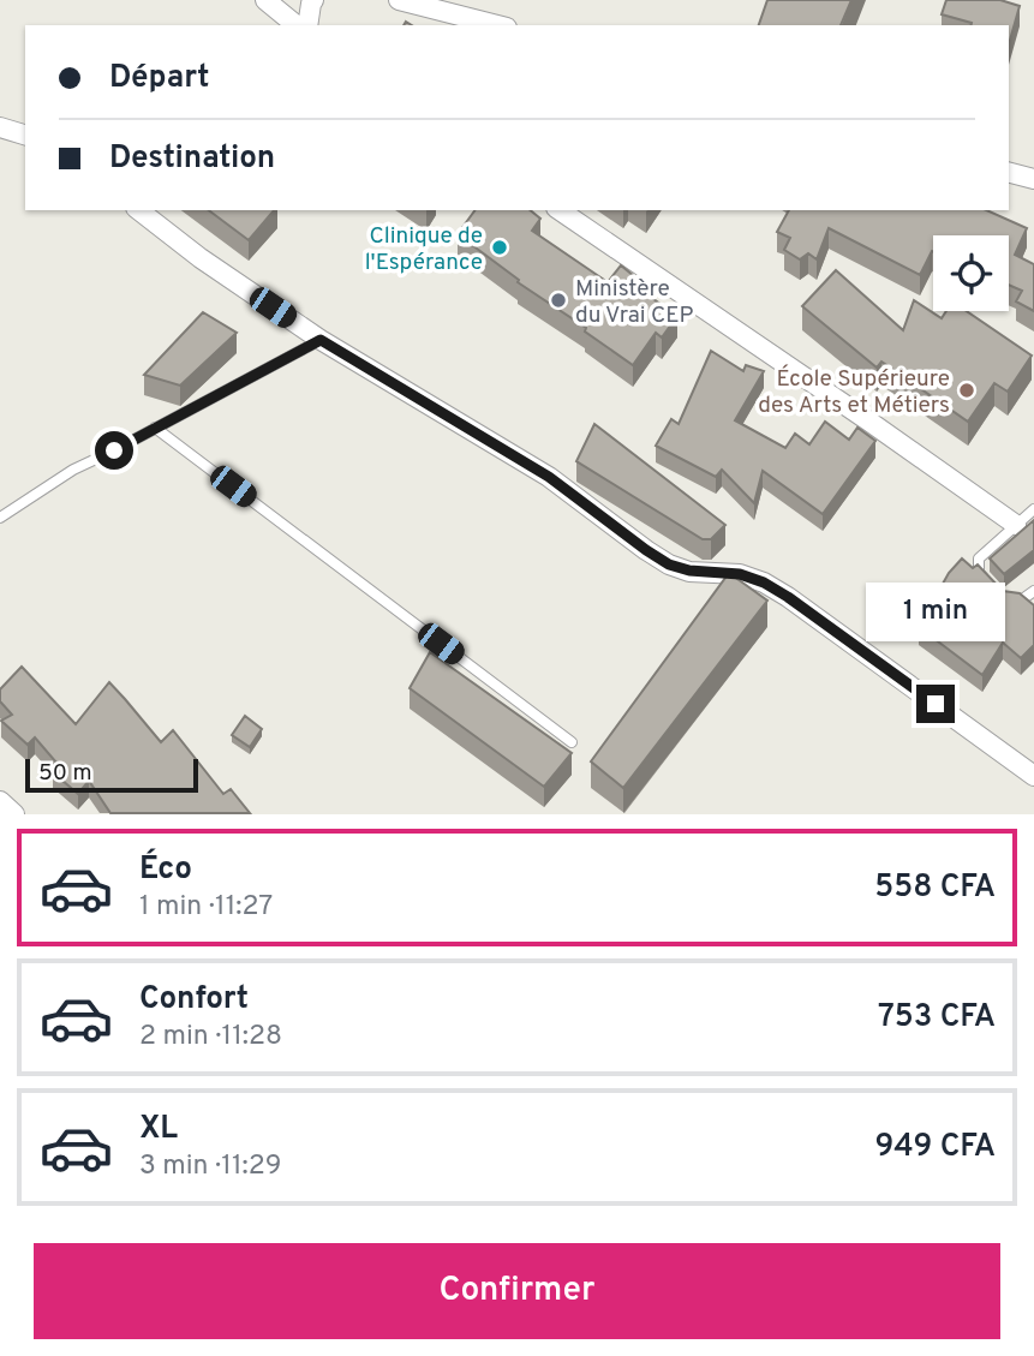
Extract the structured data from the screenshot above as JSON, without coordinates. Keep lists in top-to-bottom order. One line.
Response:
{"places":["Clinique de l'Espérance","Ministère du Vrai CEP","École Supérieure des Arts et Métiers"],"scale_bar":"50 m","page":{"banner":["Départ","Destination"],"bubble":"1 min","scale":"50 m","list":[{"name":"Éco","note":"1 min · 11:27","value":"558 CFA"},{"name":"Confort","note":"2 min · 11:28","value":"753 CFA"},{"name":"XL","note":"3 min · 11:29","value":"949 CFA"}],"buttons":"Confirmer"}}
